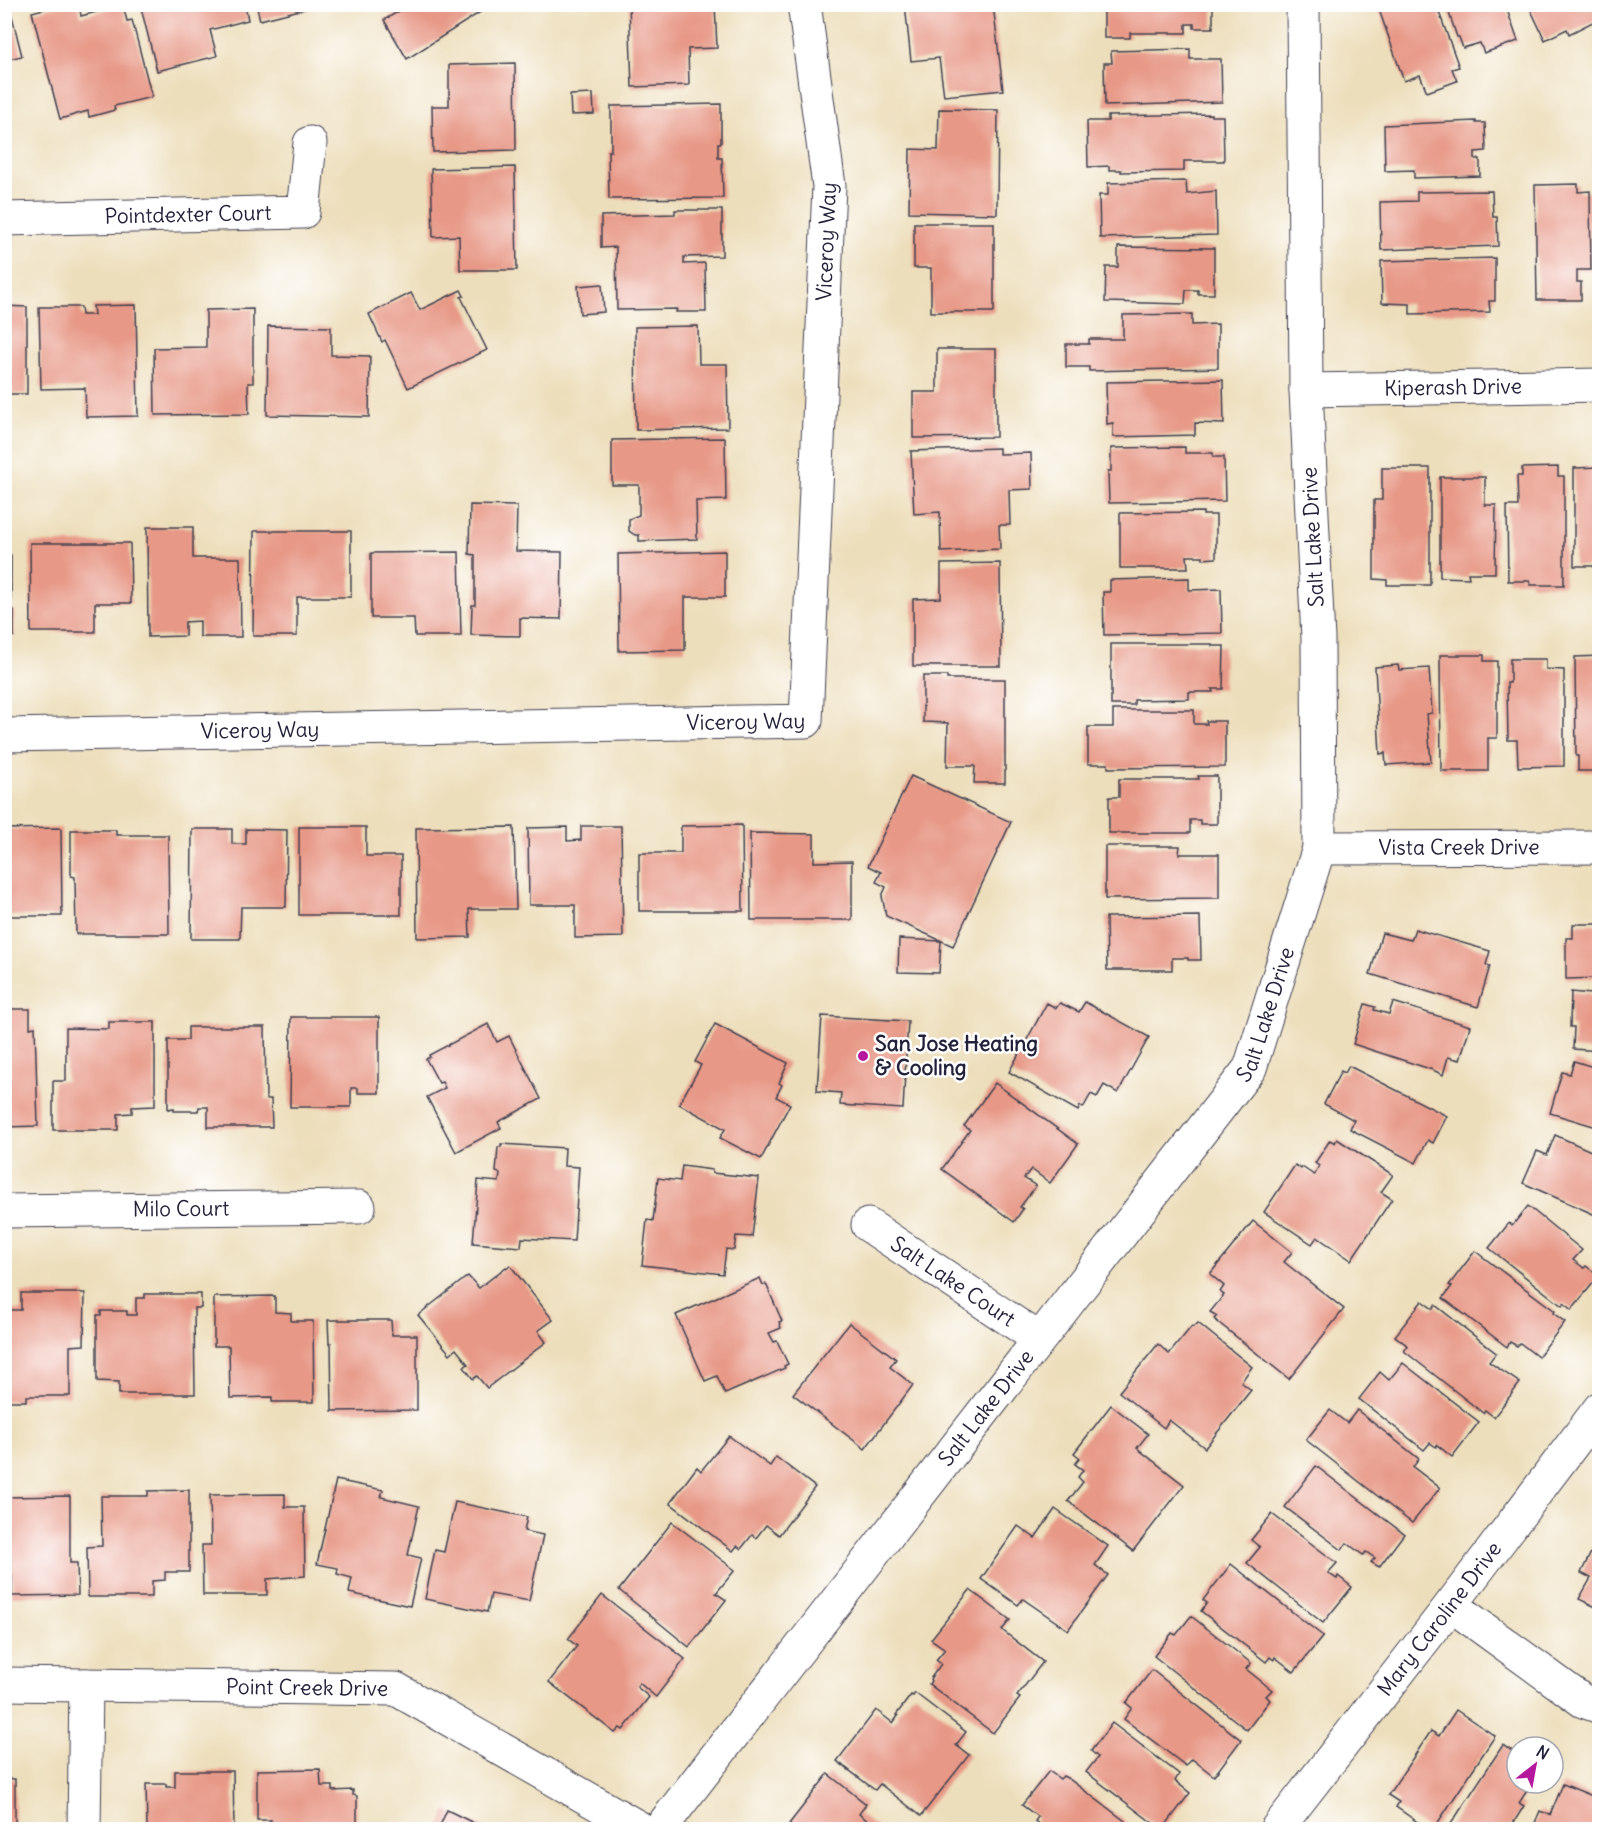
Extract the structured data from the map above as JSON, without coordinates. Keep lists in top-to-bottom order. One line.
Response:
{"streets":{"street":["Pointdexter Court","Viceroy Way","Kiperash Drive","Salt Lake Drive","Vista Creek Drive","Milo Court","Salt Lake Court","Mary Caroline Drive","Point Creek Drive"]},"crossings":[["Kiperash Drive","Salt Lake Drive"],["Salt Lake Drive","Vista Creek Drive"],["Salt Lake Drive","Salt Lake Court"]],"places":["San Jose Heating & Cooling"],"north":"top right"}
